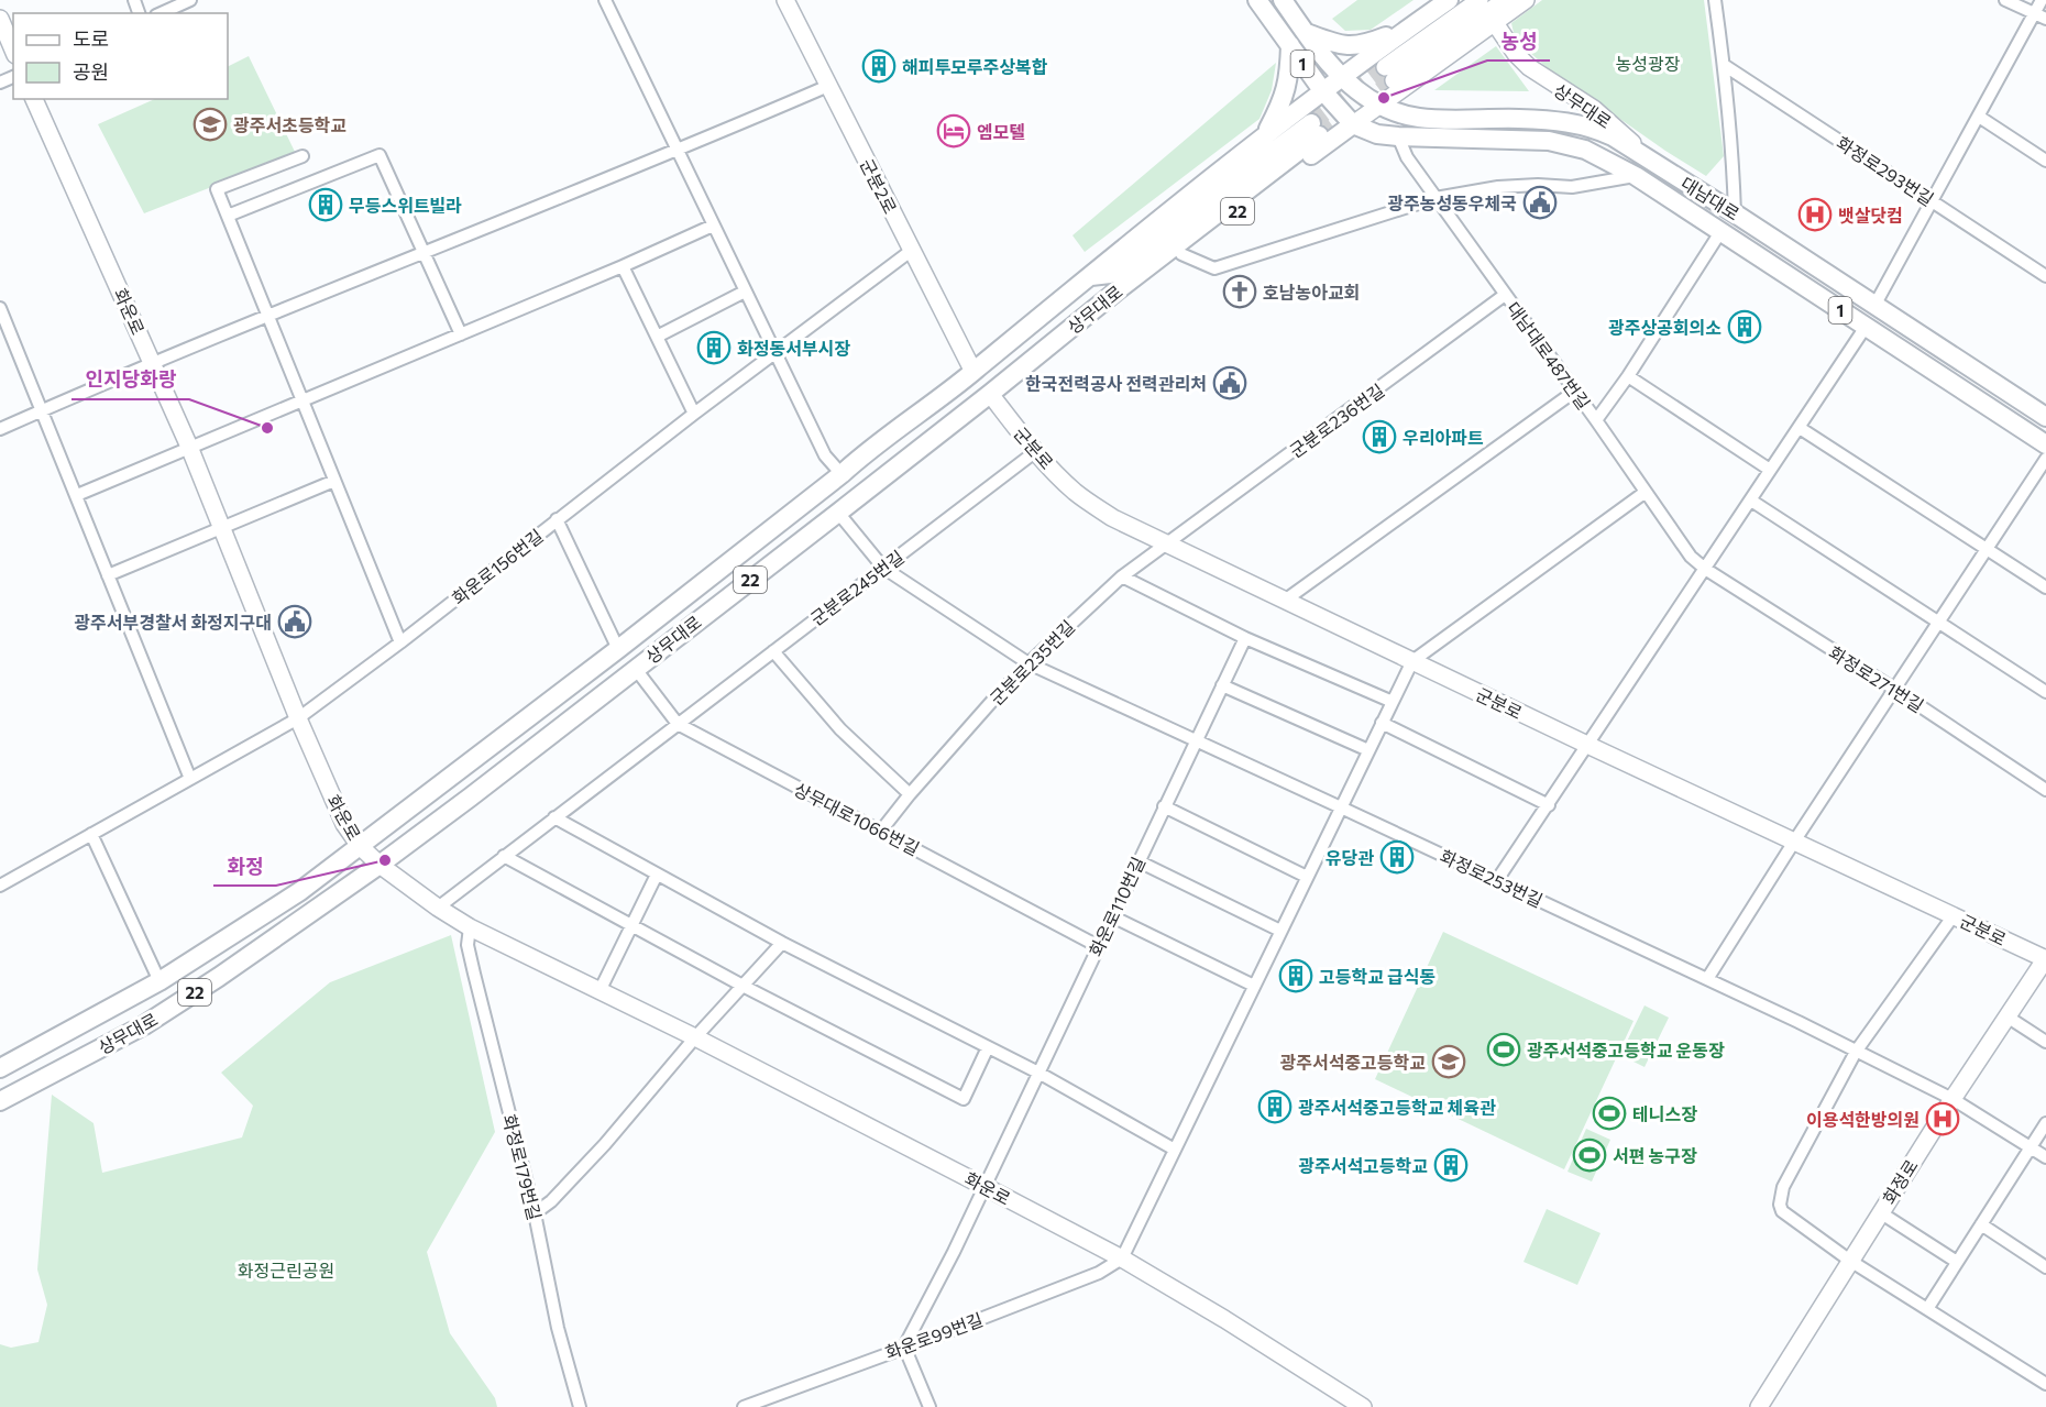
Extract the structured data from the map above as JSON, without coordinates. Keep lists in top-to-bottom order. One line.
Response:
{"streets":{"main road":["1","상무대로","대남대로","22"],"street":["화정로293번길","군분2로","화운로","대남대로487번길","군분로236번길","군분로","화운로156번길","군분로245번길","군분로235번길","화정로271번길","상무대로1066번길","화정로253번길","화운로110번길","화정로179번길","화정로","화운로99번길"]},"crossings":[["1","대남대로"],["1","22"],["상무대로","군분2로"],["상무대로","대남대로"],["상무대로","22"],["상무대로","화운로"],["상무대로","군분로"],["상무대로","상무대로1066번길"],["상무대로","화정로253번길"],["군분2로","화운로156번길"],["대남대로","22"],["대남대로","대남대로487번길"],["화운로","화운로156번길"],["화운로","군분로245번길"],["화운로","화운로110번길"],["화운로","화정로179번길"],["화운로","화운로99번길"],["대남대로487번길","군분로236번길"],["대남대로487번길","화정로271번길"],["군분로236번길","군분로"],["군분로236번길","군분로235번길"],["군분로","군분로245번길"],["군분로","군분로235번길"],["군분로","화정로"],["군분로245번길","상무대로1066번길"],["군분로245번길","화정로253번길"],["군분로235번길","상무대로1066번길"],["군분로235번길","화정로253번길"],["상무대로1066번길","화운로110번길"],["화정로253번길","화운로110번길"],["화정로253번길","화정로"],["화운로110번길","화운로99번길"]],"parks":["농성광장","화정근린공원"],"places":{"building":["해피투모루주상복합","무등스위트빌라","광주상공회의소","화정동서부시장","우리아파트","유당관","고등학교 급식동","광주서석중고등학교 체육관","광주서석고등학교"],"other":["농성","인지당화랑","화정"],"school or university":["광주서초등학교","광주서석중고등학교"],"hotel":["엠모텔"],"public building":["광주농성동우체국","한국전력공사 전력관리처","광주서부경찰서 화정지구대"],"hospital":["뱃살닷컴","이용석한방의원"],"church":["호남농아교회"],"sports":["광주서석중고등학교 운동장","테니스장","서편 농구장"]},"legend":["도로","공원"]}
